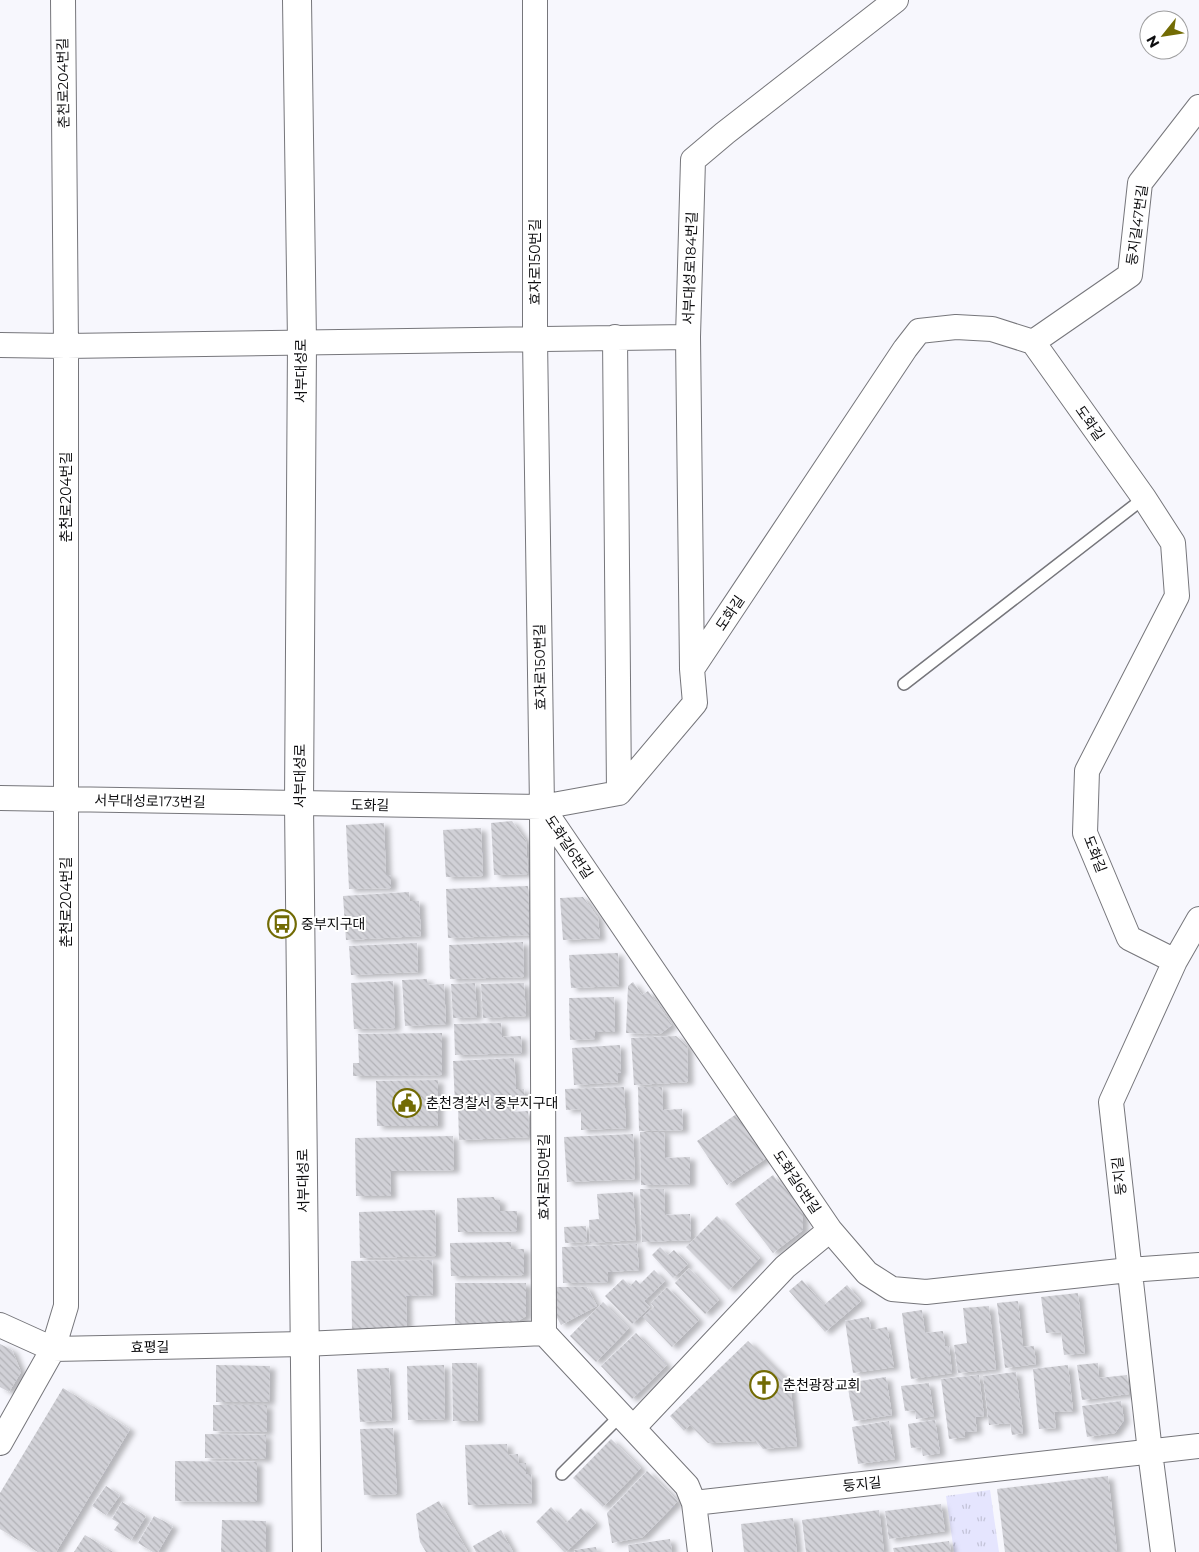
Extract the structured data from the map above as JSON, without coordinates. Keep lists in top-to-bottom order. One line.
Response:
{"streets":{"street":["춘천로204번길","둥지길47번길","효자로150번길","서부대성로184번길","서부대성로","도화길","서부대성로173번길","도화길6번길","둥지길","효평길"]},"crossings":[["춘천로204번길","서부대성로173번길"],["춘천로204번길","효평길"],["둥지길47번길","도화길"],["효자로150번길","서부대성로184번길"],["효자로150번길","도화길"],["효자로150번길","도화길6번길"],["서부대성로184번길","서부대성로"],["서부대성로184번길","도화길"],["서부대성로","도화길"],["서부대성로","서부대성로173번길"],["서부대성로","효평길"],["도화길","서부대성로173번길"],["도화길","도화길6번길"],["도화길","둥지길"],["도화길6번길","둥지길"]],"places":{"bus stop":["중부지구대"],"public building":["춘천경찰서 중부지구대"],"church":["춘천광장교회"]},"north":"bottom left"}
